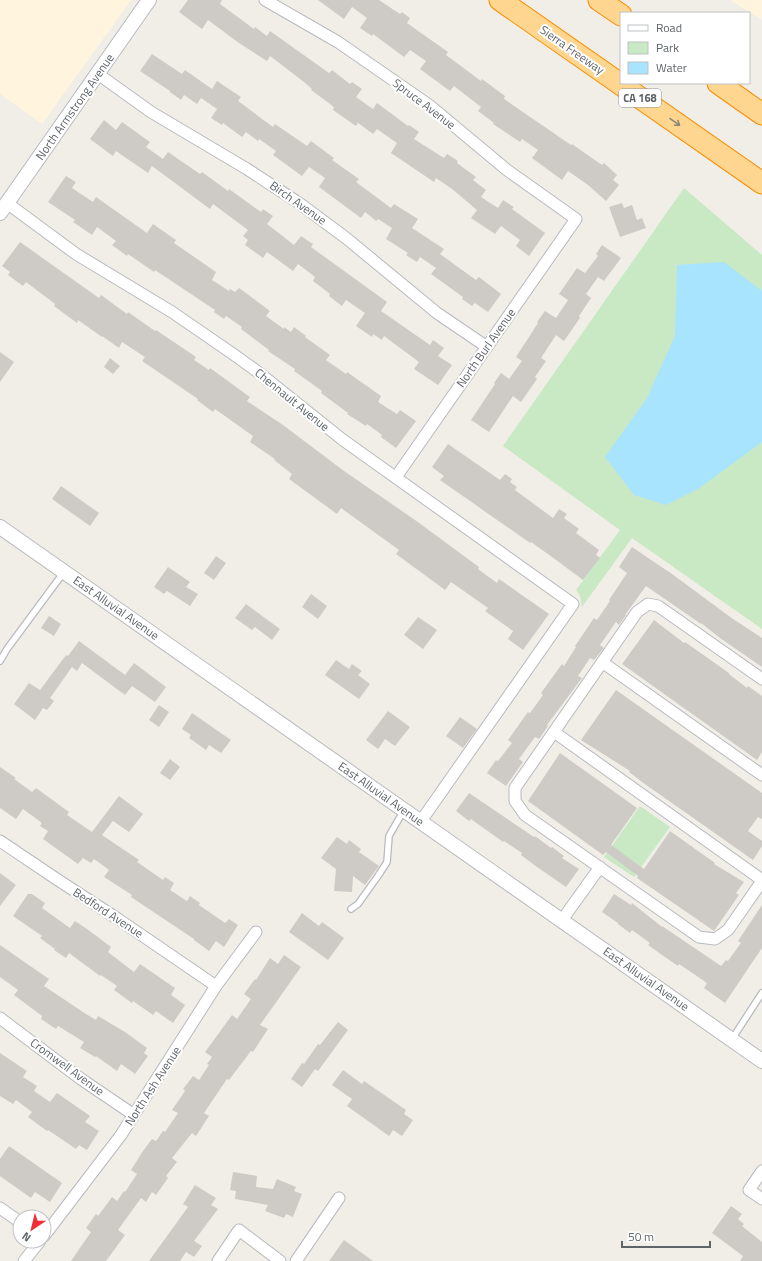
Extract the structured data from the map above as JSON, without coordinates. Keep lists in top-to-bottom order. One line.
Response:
{"streets":{"highway":["Sierra Freeway","CA 168"],"street":["Spruce Avenue","North Armstrong Avenue","Birch Avenue","North Burl Avenue","Chennault Avenue","East Alluvial Avenue","Bedford Avenue","Cromwell Avenue","North Ash Avenue"]},"crossings":[["Spruce Avenue","North Burl Avenue"],["North Armstrong Avenue","Birch Avenue"],["North Armstrong Avenue","Chennault Avenue"],["Birch Avenue","North Burl Avenue"],["North Burl Avenue","Chennault Avenue"],["Chennault Avenue","East Alluvial Avenue"],["Bedford Avenue","North Ash Avenue"],["Cromwell Avenue","North Ash Avenue"]],"one_way":["Sierra Freeway"],"legend":["Road","Park","Water"],"scale_bar":"50 m","north":"bottom left"}
